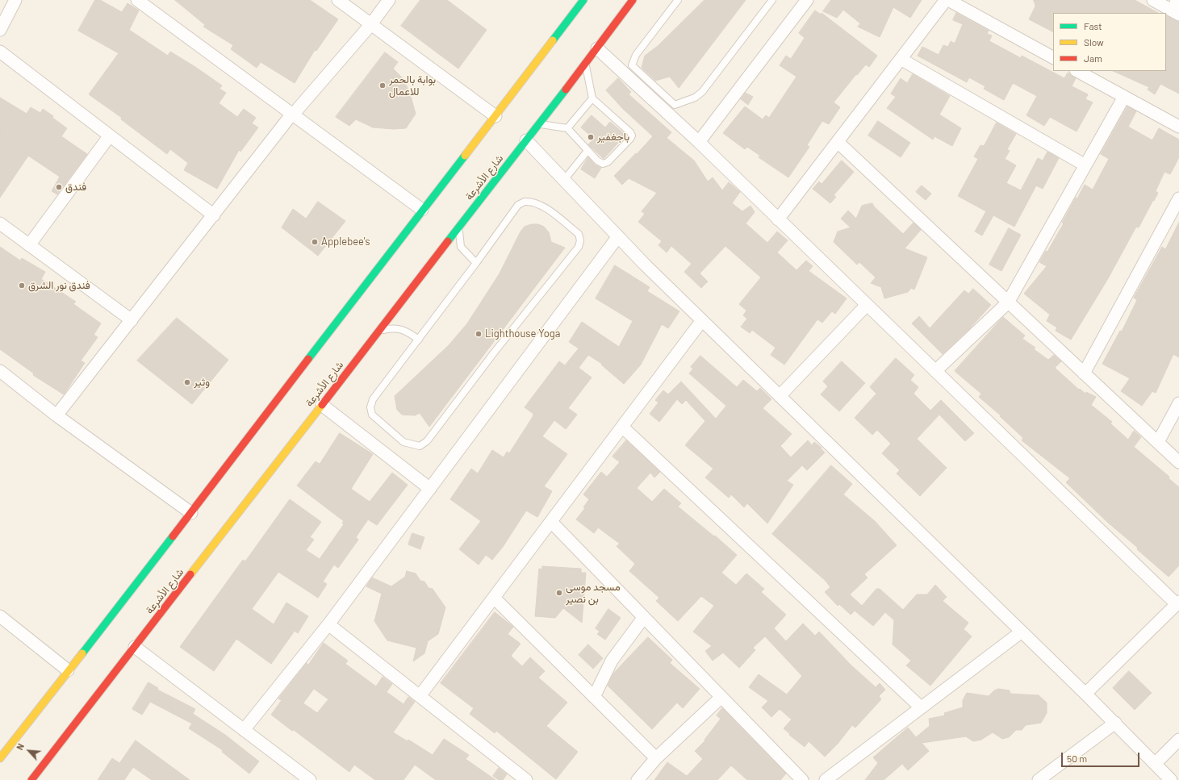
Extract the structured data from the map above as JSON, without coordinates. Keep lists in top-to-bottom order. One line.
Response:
{"streets":{"street":["شارع الأشرعة"]},"places":["بوابة بالحمر للاعمال","باجغفير","فندق","Applebee's","فندق نور الشرق","Lighthouse Yoga","وثير","مسجد موسى بن نصير"],"legend":["Fast","Slow","Jam"],"scale_bar":"50 m","north":"top left"}
